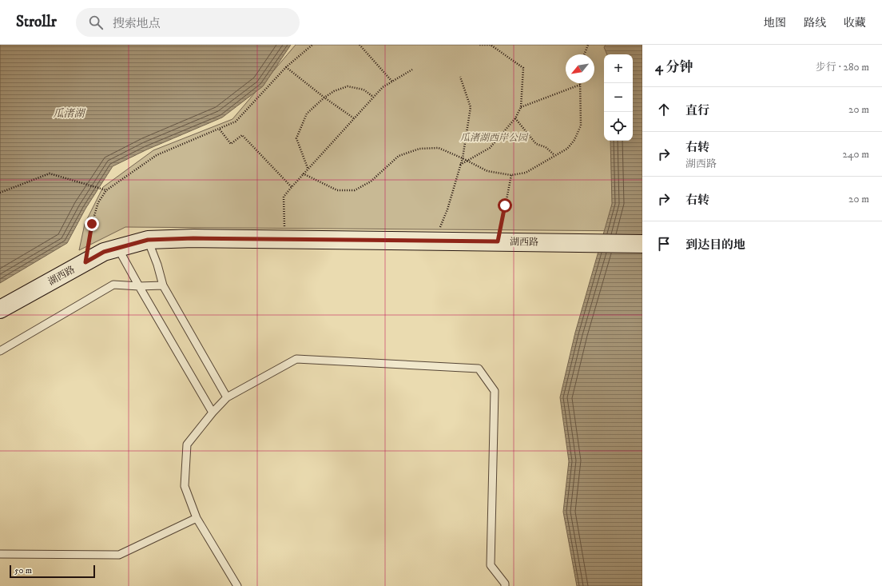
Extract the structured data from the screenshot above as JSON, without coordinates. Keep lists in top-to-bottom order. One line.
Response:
{"streets":{"street":["湖西路"]},"water":["瓜渚湖"],"parks":["瓜渚湖西岸公园"],"scale_bar":"50 m","north":"bottom left","page":{"header":"Strollr","search":"搜索地点","nav":["地图","路线","收藏"],"heading":["4 分钟","步行 · 280 m"],"map_buttons":["+","−"],"list":[["直行","20 m"],["右转","湖西路","240 m"],["右转","20 m"],"到达目的地"],"scale":"50 m"}}
